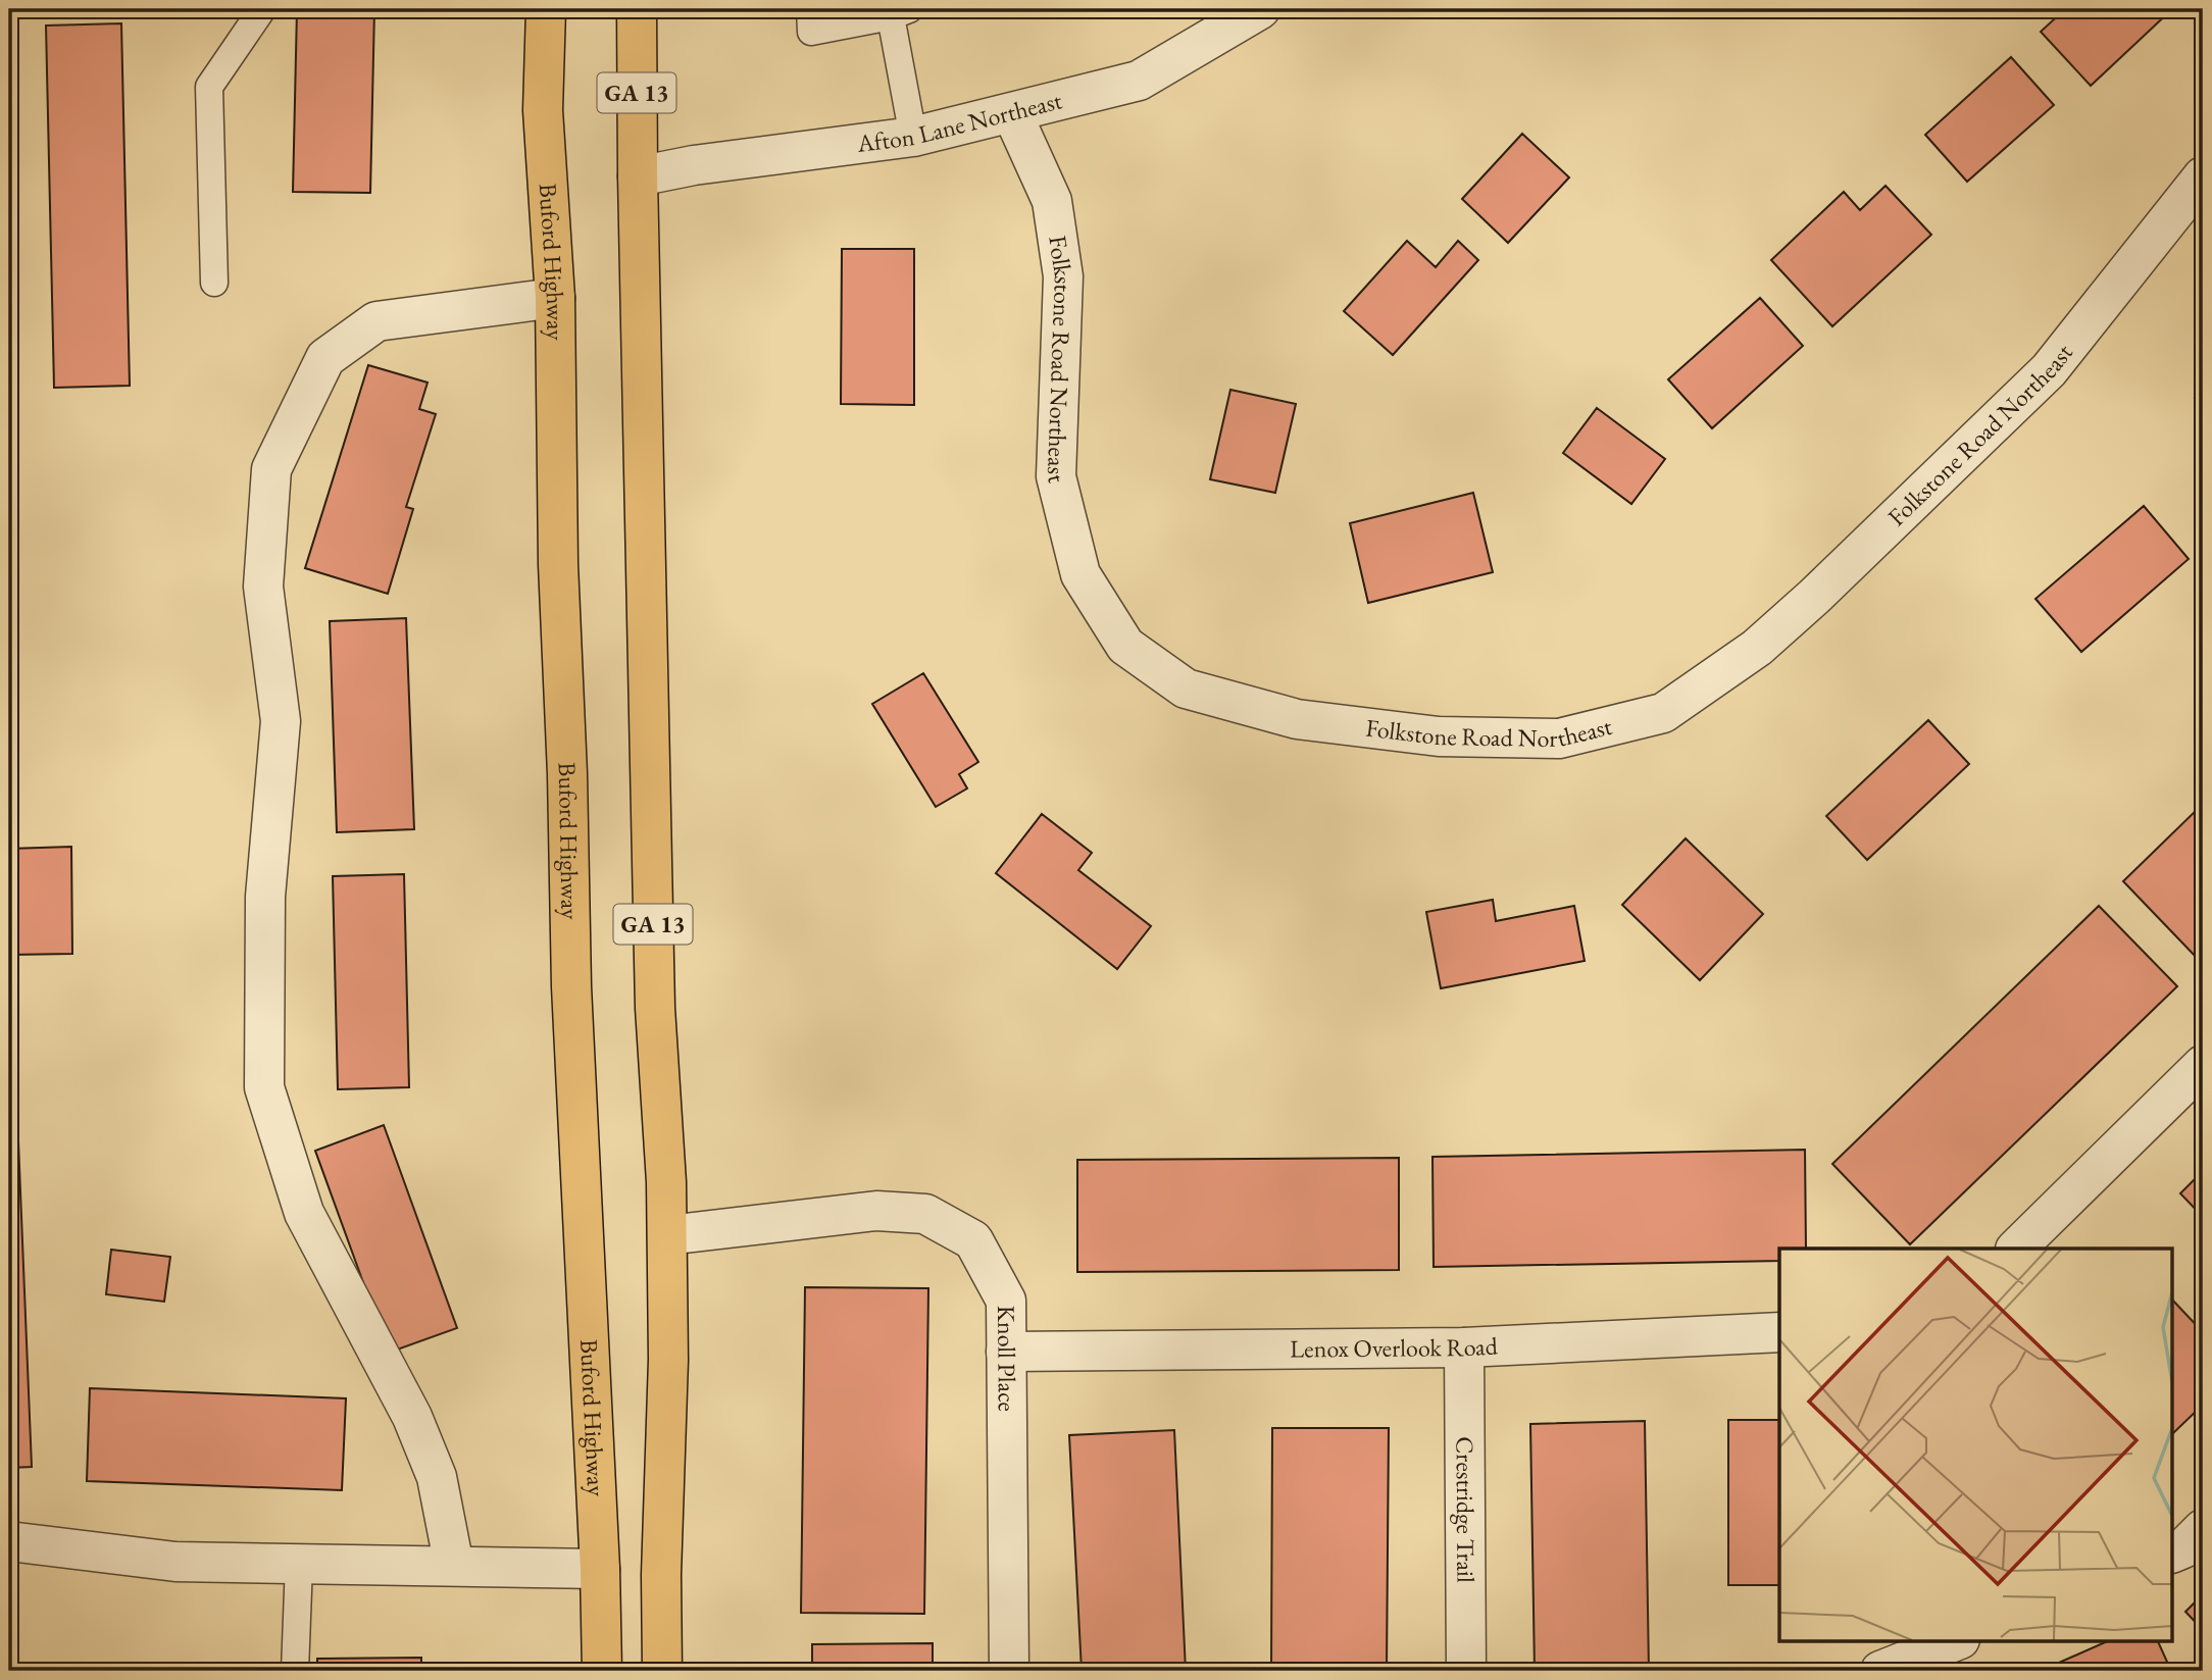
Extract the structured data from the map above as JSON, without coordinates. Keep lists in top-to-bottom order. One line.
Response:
{"streets":{"main road":["GA 13","Buford Highway"],"street":["Afton Lane Northeast","Folkstone Road Northeast","Lenox Overlook Road","Knoll Place","Crestridge Trail"]},"crossings":[["GA 13","Afton Lane Northeast"],["GA 13","Knoll Place"],["Afton Lane Northeast","Folkstone Road Northeast"],["Lenox Overlook Road","Knoll Place"],["Lenox Overlook Road","Crestridge Trail"]]}
